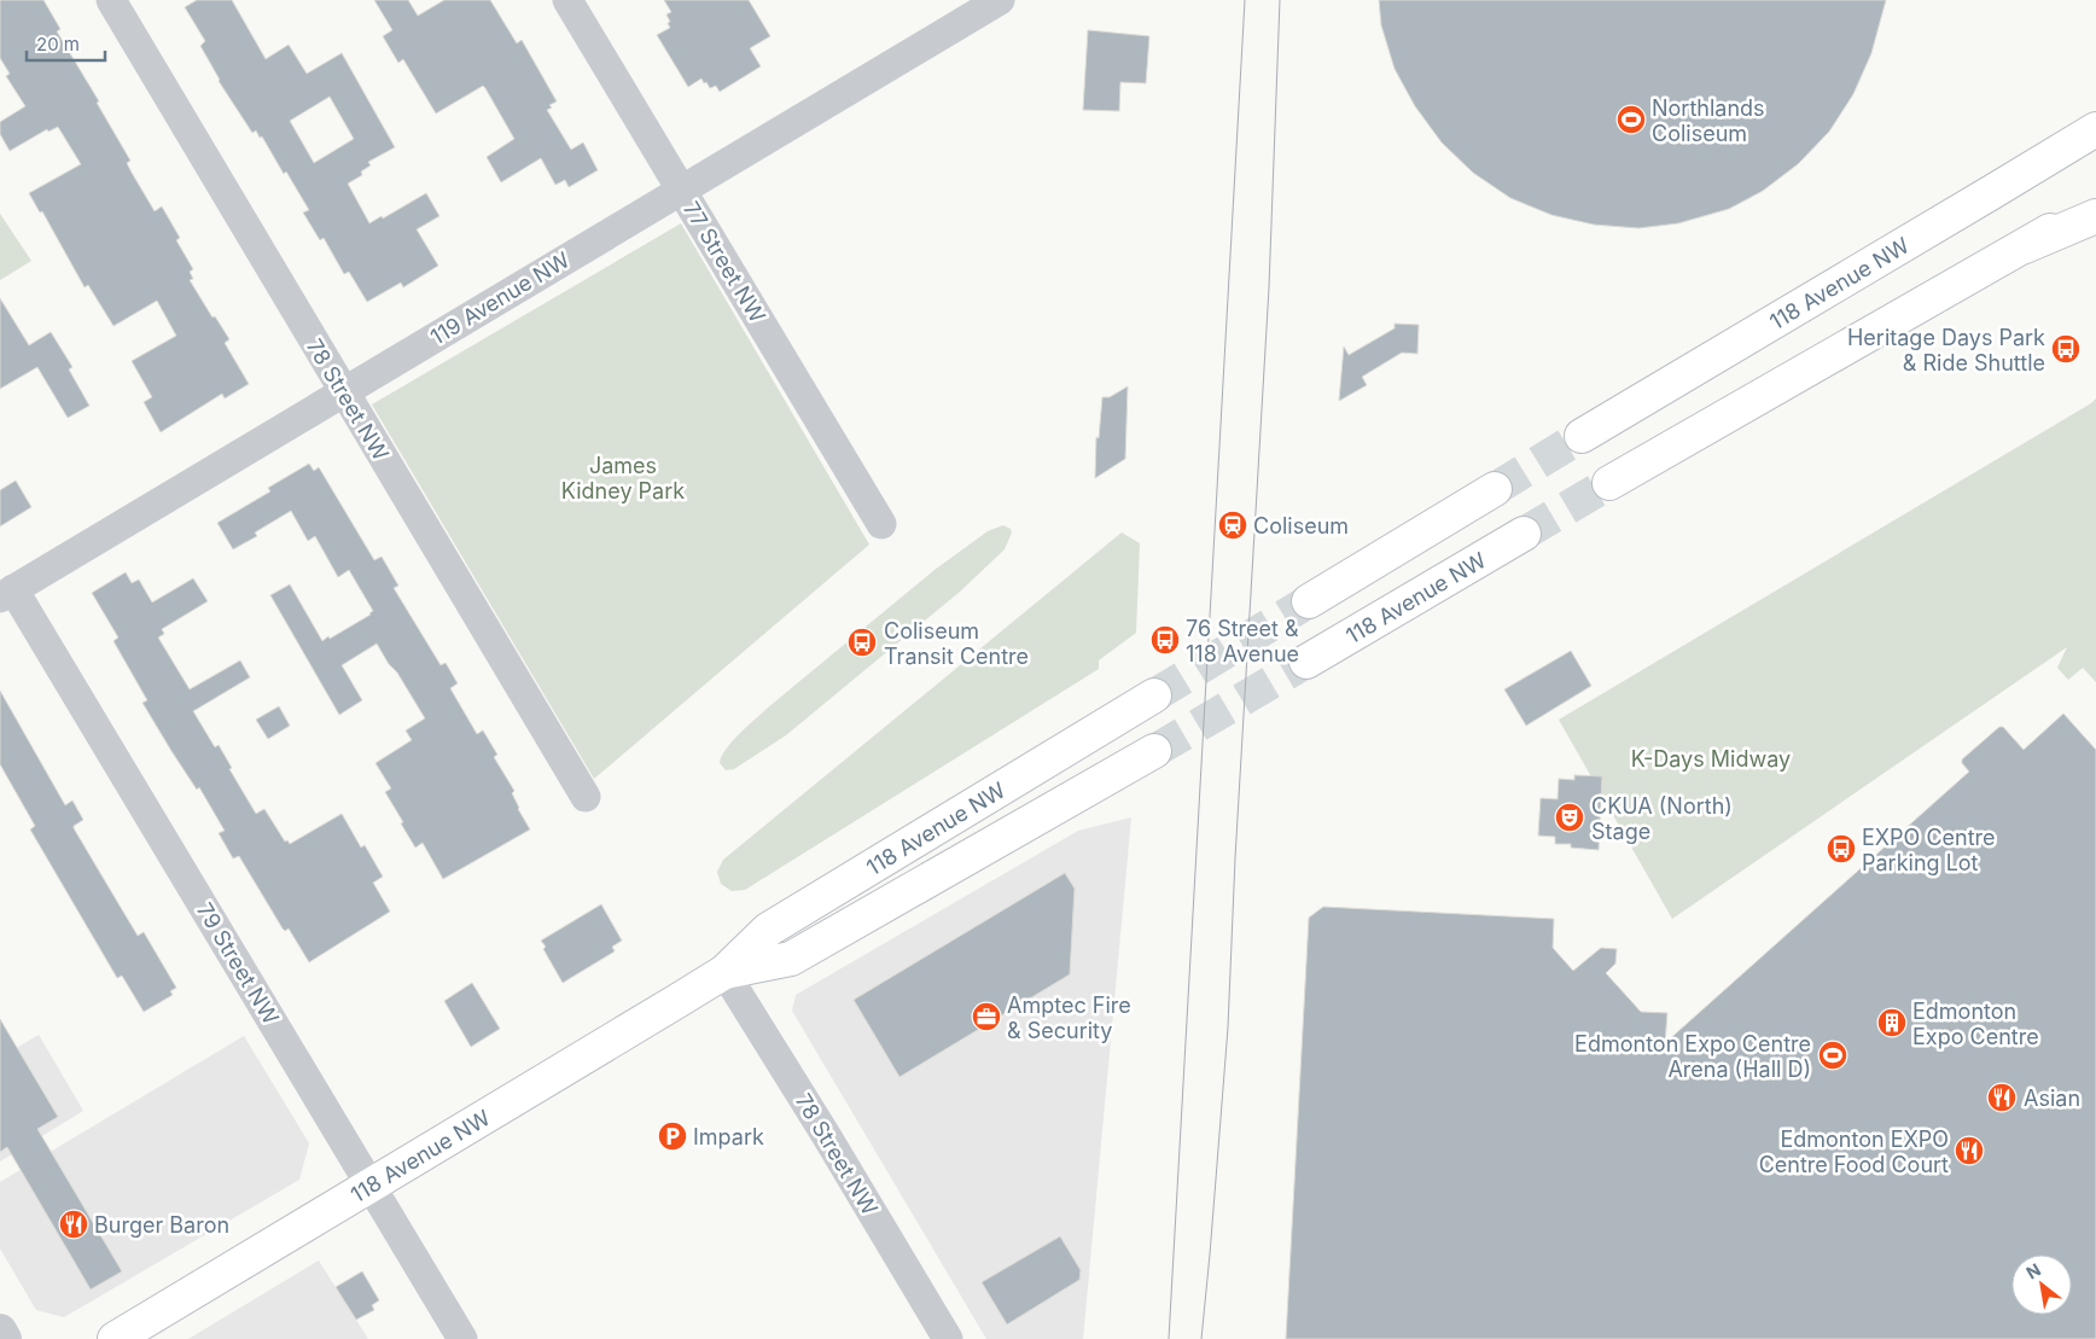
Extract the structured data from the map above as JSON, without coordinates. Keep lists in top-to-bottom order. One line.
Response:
{"streets":{"main road":["118 Avenue NW"],"street":["77 Street NW","119 Avenue NW","78 Street NW","79 Street NW"]},"crossings":[["77 Street NW","119 Avenue NW"],["118 Avenue NW","78 Street NW"],["118 Avenue NW","79 Street NW"],["119 Avenue NW","78 Street NW"],["119 Avenue NW","79 Street NW"]],"parks":["James Kidney Park","K-Days Midway"],"places":{"sports":["Northlands Coliseum","Edmonton Expo Centre Arena (Hall D)"],"bus stop":["Heritage Days Park & Ride Shuttle","76 Street & 118 Avenue","Coliseum Transit Centre","EXPO Centre Parking Lot"],"station":["Coliseum"],"theatre":["CKUA (North) Stage"],"office":["Amptec Fire & Security"],"building":["Edmonton Expo Centre"],"restaurant":["Asian","Edmonton EXPO Centre Food Court","Burger Baron"],"parking":["Impark"]},"scale_bar":"20 m","north":"top left"}
